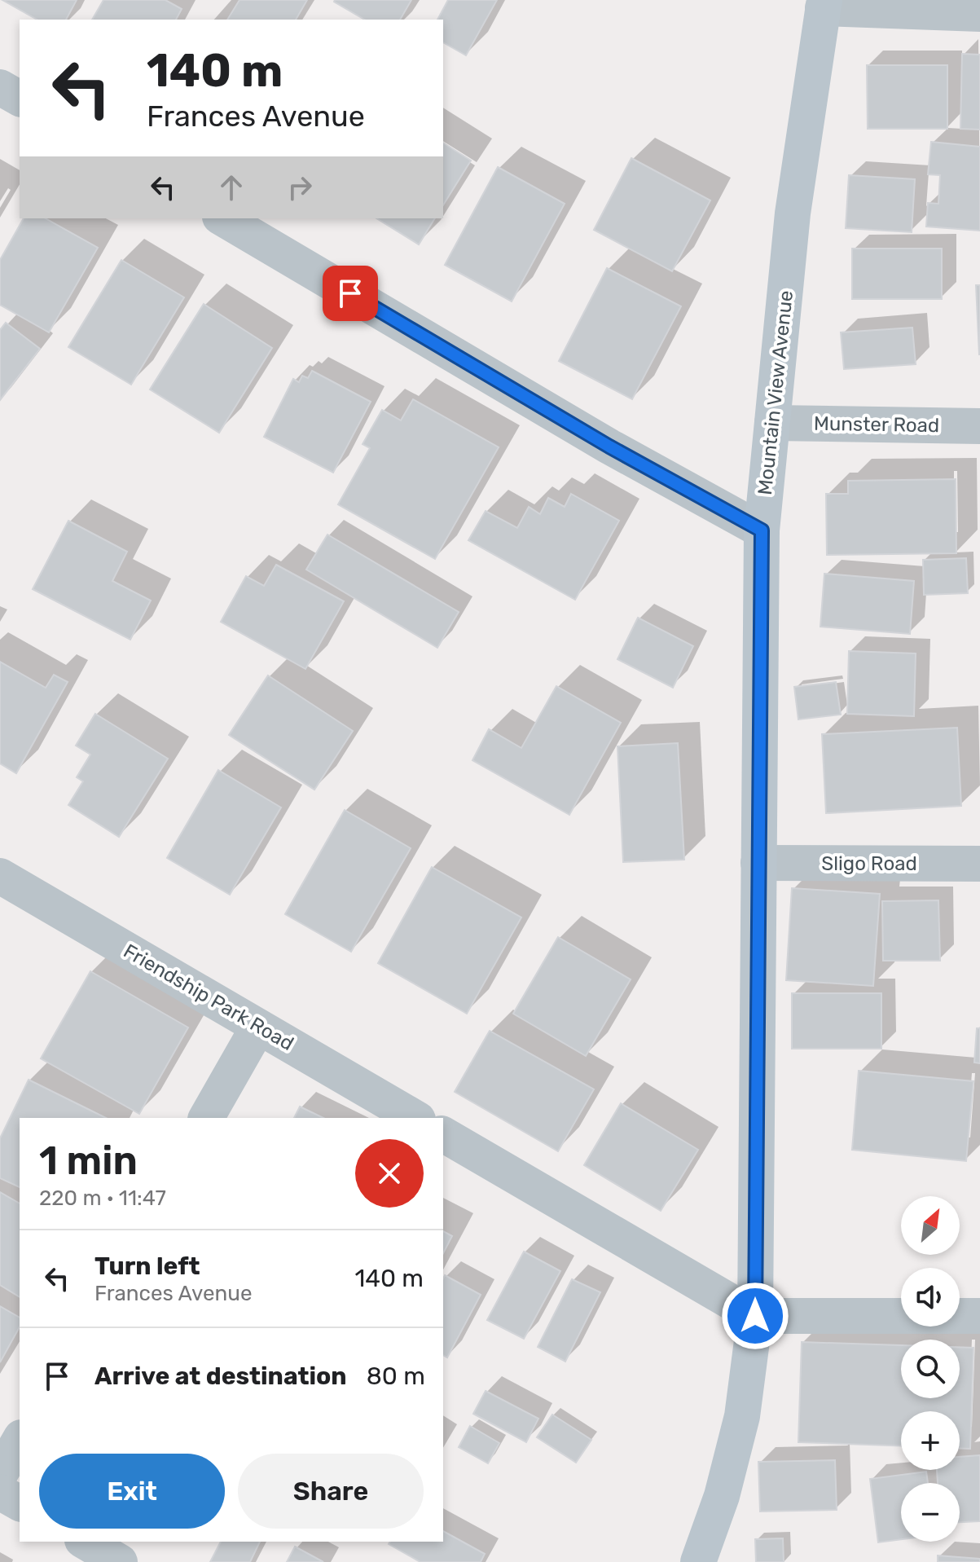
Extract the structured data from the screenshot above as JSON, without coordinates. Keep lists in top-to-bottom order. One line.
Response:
{"streets":{"main road":["Mountain View Avenue"],"street":["Munster Road","Sligo Road","Friendship Park Road"]},"crossings":[["Mountain View Avenue","Munster Road"],["Mountain View Avenue","Sligo Road"]],"north":"top right","page":{"turn":["140 m","Frances Avenue"],"heading":["1 min","220 m · 11:47"],"map_buttons":["+","−"],"list":[{"name":"Turn left","note":"Frances Avenue","value":"140 m"},{"name":"Arrive at destination","value":"80 m"}],"buttons":["Exit","Share"]}}
